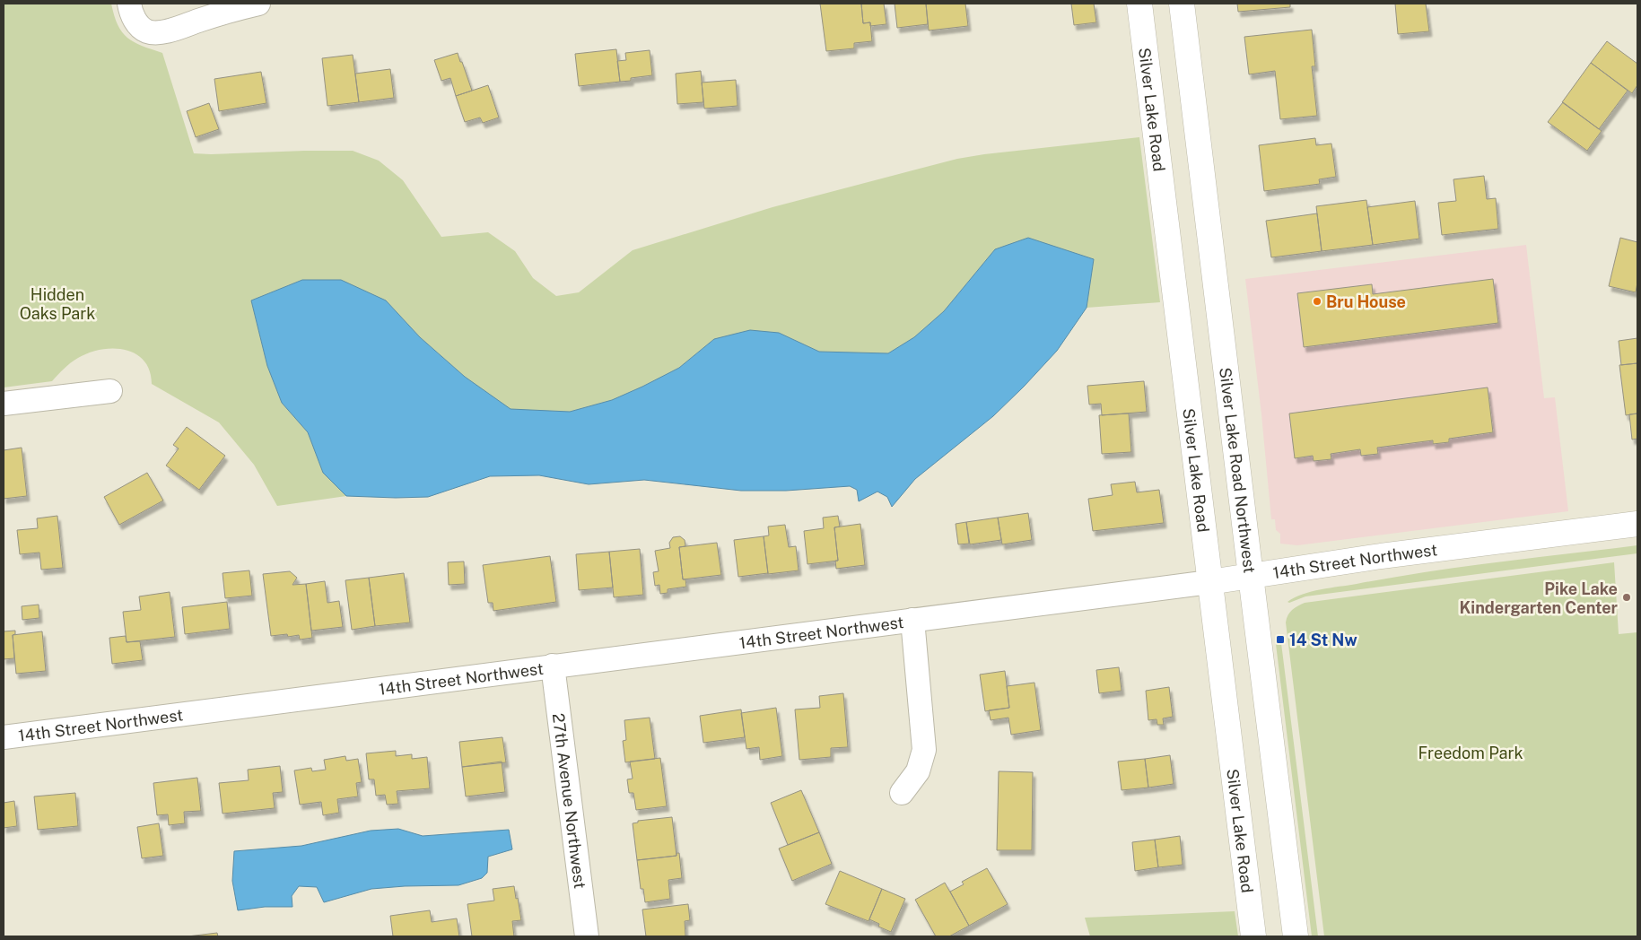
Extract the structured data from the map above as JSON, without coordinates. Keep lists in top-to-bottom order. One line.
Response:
{"streets":{"main road":["Silver Lake Road","Silver Lake Road Northwest","14th Street Northwest"],"street":["27th Avenue Northwest"]},"crossings":[["Silver Lake Road","14th Street Northwest"],["Silver Lake Road Northwest","14th Street Northwest"],["14th Street Northwest","27th Avenue Northwest"]],"parks":["Hidden Oaks Park","Freedom Park"],"places":{"other":["Bru House","Pike Lake Kindergarten Center"],"transit":["14 St Nw"]}}
